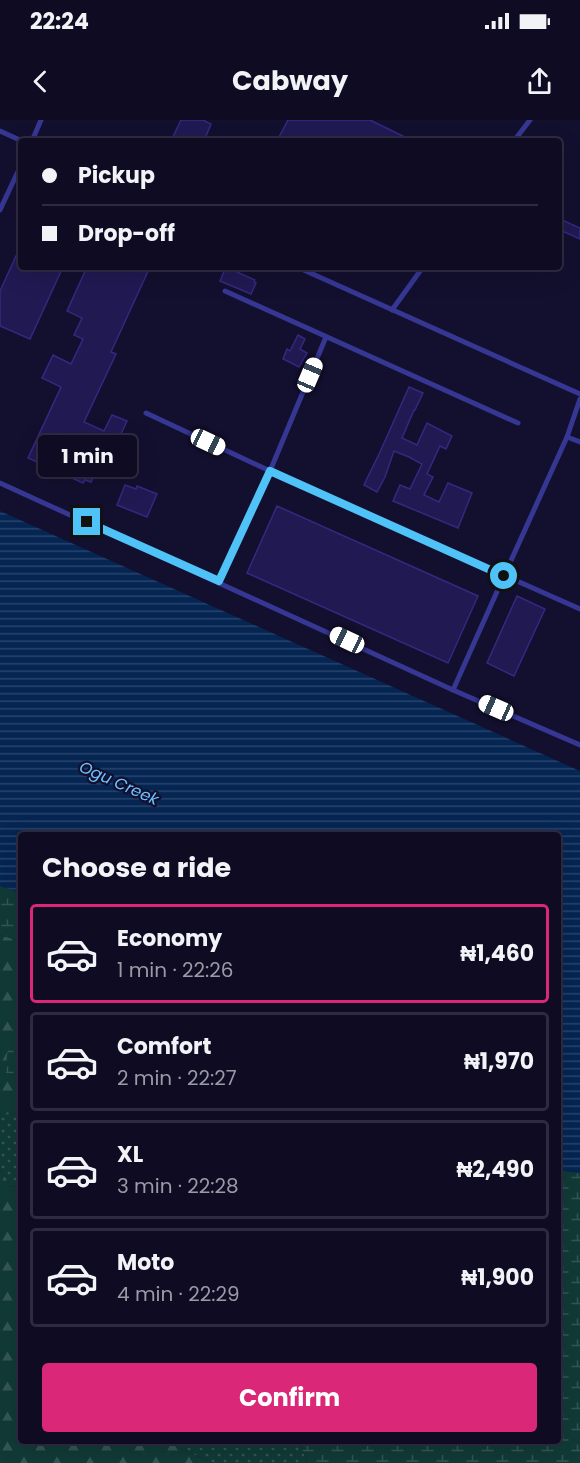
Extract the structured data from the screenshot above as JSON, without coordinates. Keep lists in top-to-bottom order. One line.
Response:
{"water":["Ogu Creek"],"page":{"status":"22:24","header":"Cabway","banner":["Pickup","Drop-off"],"bubble":"1 min","heading":"Choose a ride","list":[{"name":"Economy","note":"1 min · 22:26","value":"₦1,460"},{"name":"Comfort","note":"2 min · 22:27","value":"₦1,970"},{"name":"XL","note":"3 min · 22:28","value":"₦2,490"},{"name":"Moto","note":"4 min · 22:29","value":"₦1,900"}],"buttons":"Confirm"}}
